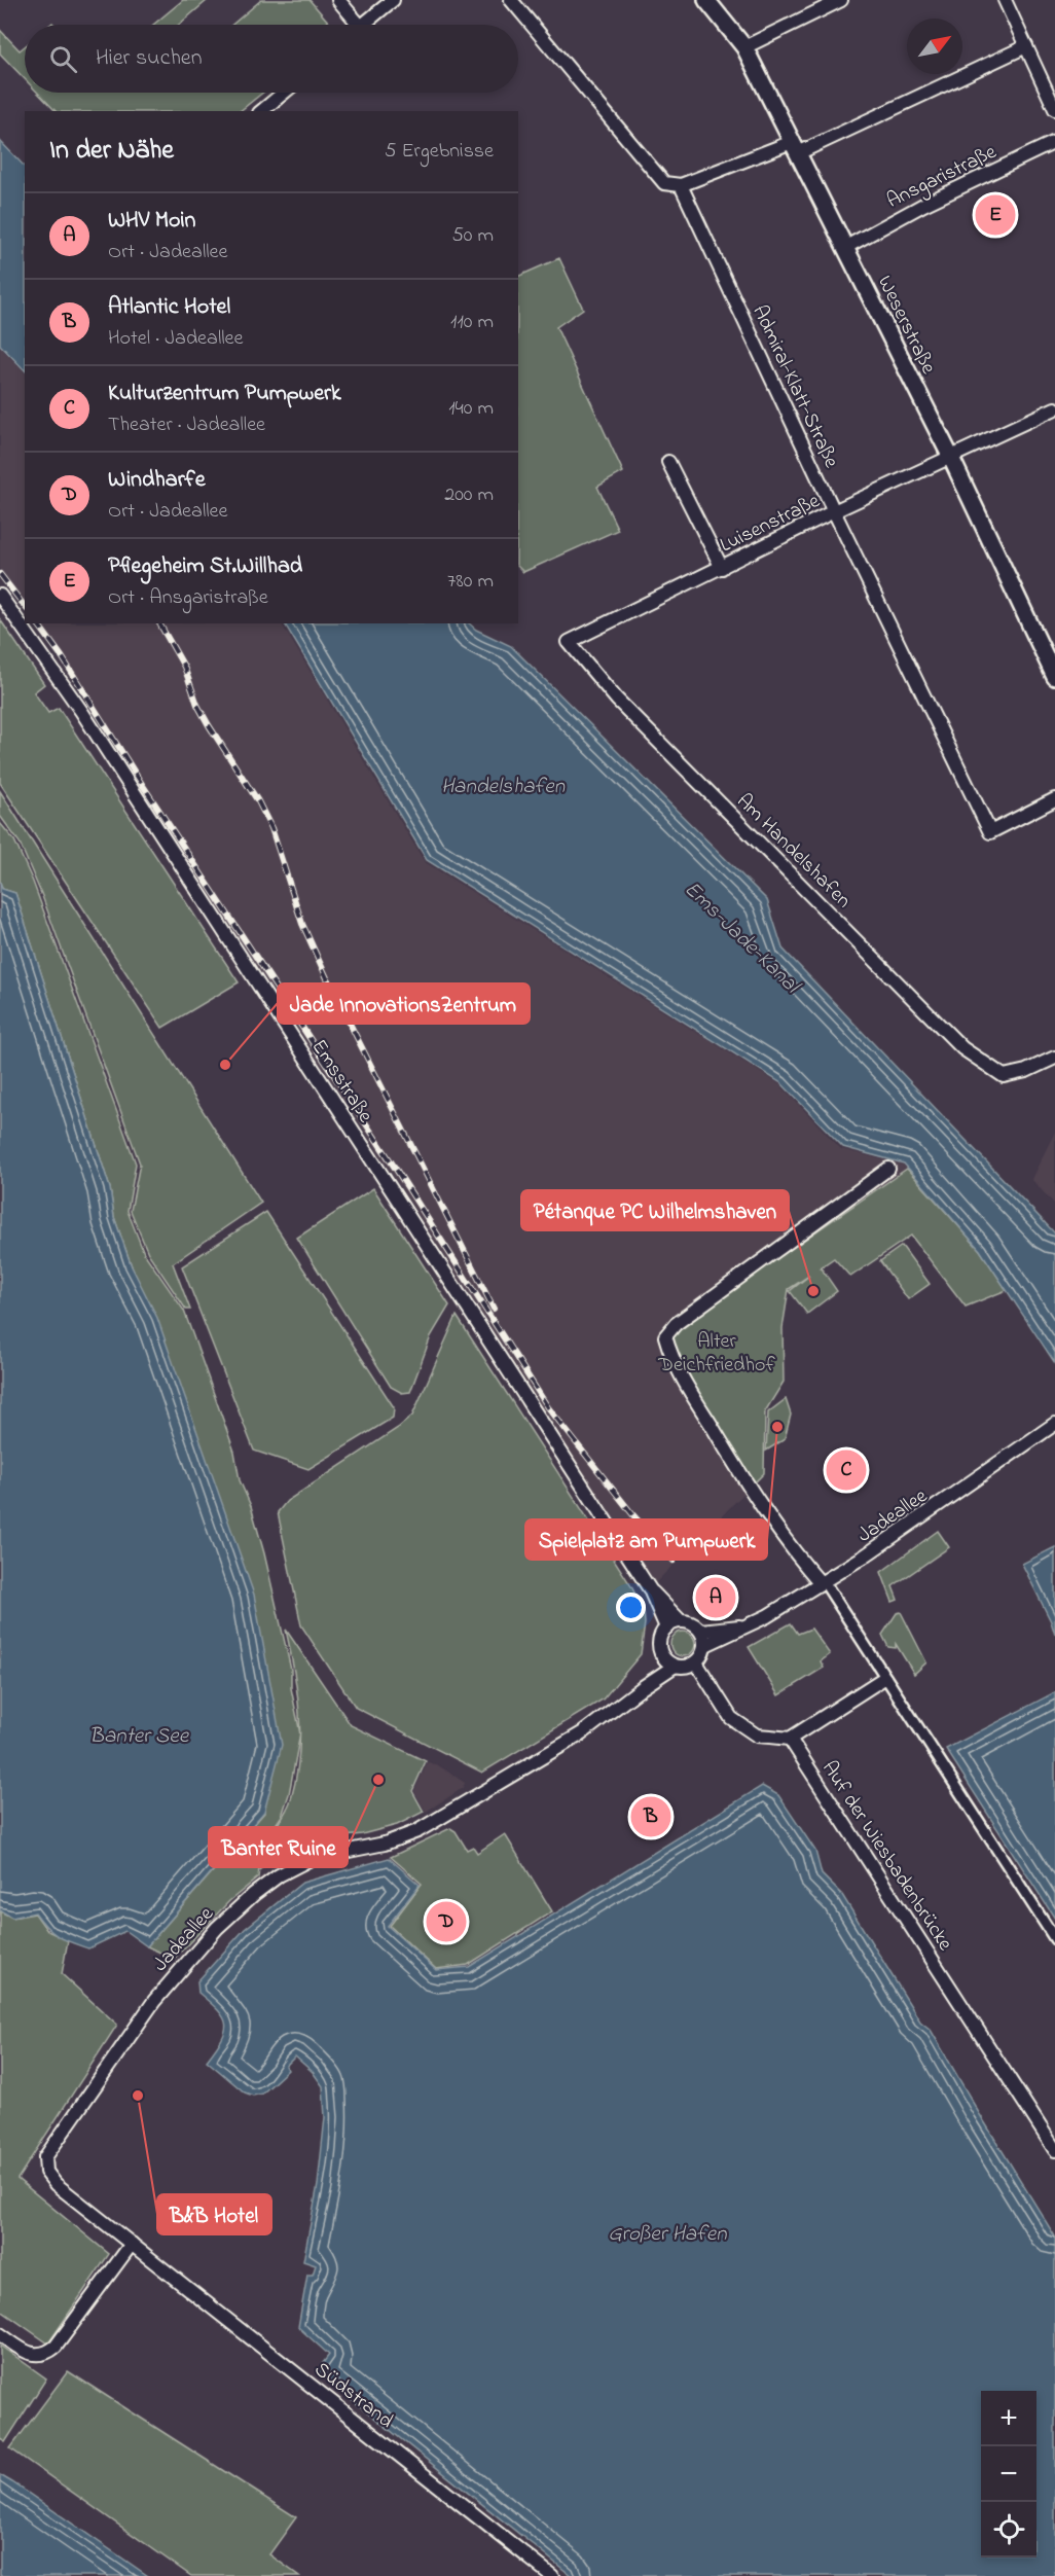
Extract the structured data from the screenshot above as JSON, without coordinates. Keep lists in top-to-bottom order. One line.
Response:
{"streets":{"street":["Ansgaristraße","Weserstraße","Admiral-Klatt-Straße","Luisenstraße","Am Handelshafen","Emsstraße","Jadeallee","Auf der Wiesbadenbrücke","Südstrand"]},"crossings":[["Ansgaristraße","Weserstraße"],["Weserstraße","Luisenstraße"],["Admiral-Klatt-Straße","Luisenstraße"],["Luisenstraße","Am Handelshafen"],["Emsstraße","Jadeallee"],["Jadeallee","Südstrand"]],"water":["Handelshafen","Ems-Jade-Kanal","Banter See","Großer Hafen"],"parks":["Alter Deichfriedhof"],"places":["Jade InnovationsZentrum","Pétanque PC Wilhelmshaven","Spielplatz am Pumpwerk","Banter Ruine","B&B Hotel"],"north":"top right","page":{"search":"Hier suchen","heading":["In der Nähe","5 Ergebnisse"],"list":[{"mark":"A","name":"WHV Moin","note":"Ort · Jadeallee","value":"50 m"},{"mark":"B","name":"Atlantic Hotel","note":"Hotel · Jadeallee","value":"110 m"},{"mark":"C","name":"Kulturzentrum Pumpwerk","note":"Theater · Jadeallee","value":"140 m"},{"mark":"D","name":"Windharfe","note":"Ort · Jadeallee","value":"200 m"},{"mark":"E","name":"Pflegeheim St.Willhad","note":"Ort · Ansgaristraße","value":"780 m"}],"pins":["E","C","A","B","D"],"map_buttons":["+","−"]}}
